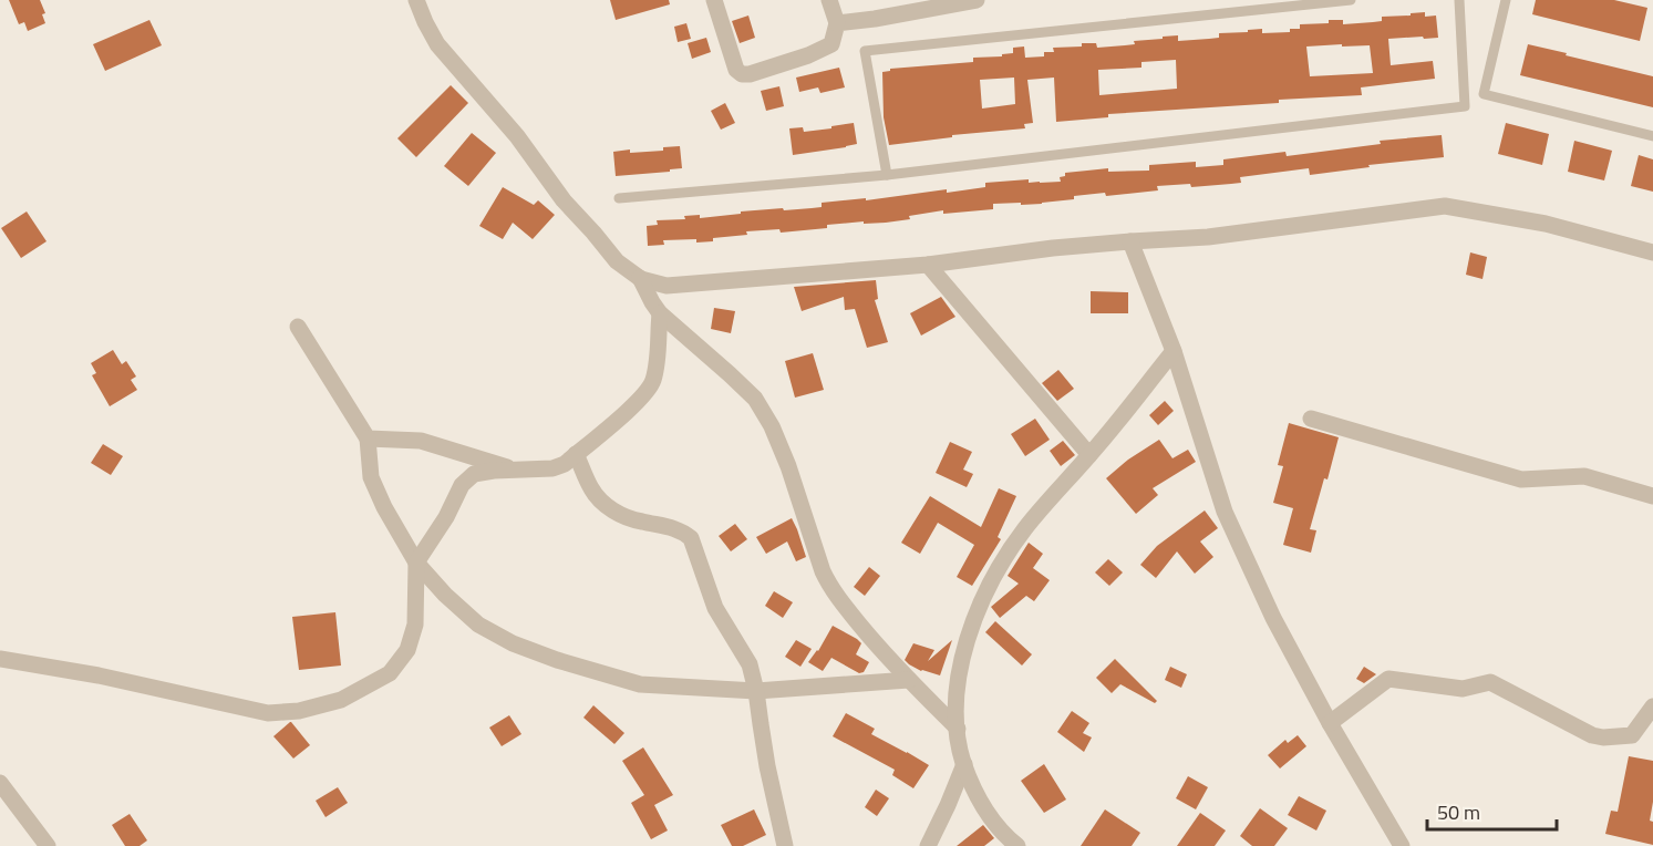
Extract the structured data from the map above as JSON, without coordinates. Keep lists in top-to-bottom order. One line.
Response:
{"scale_bar":"50 m"}
